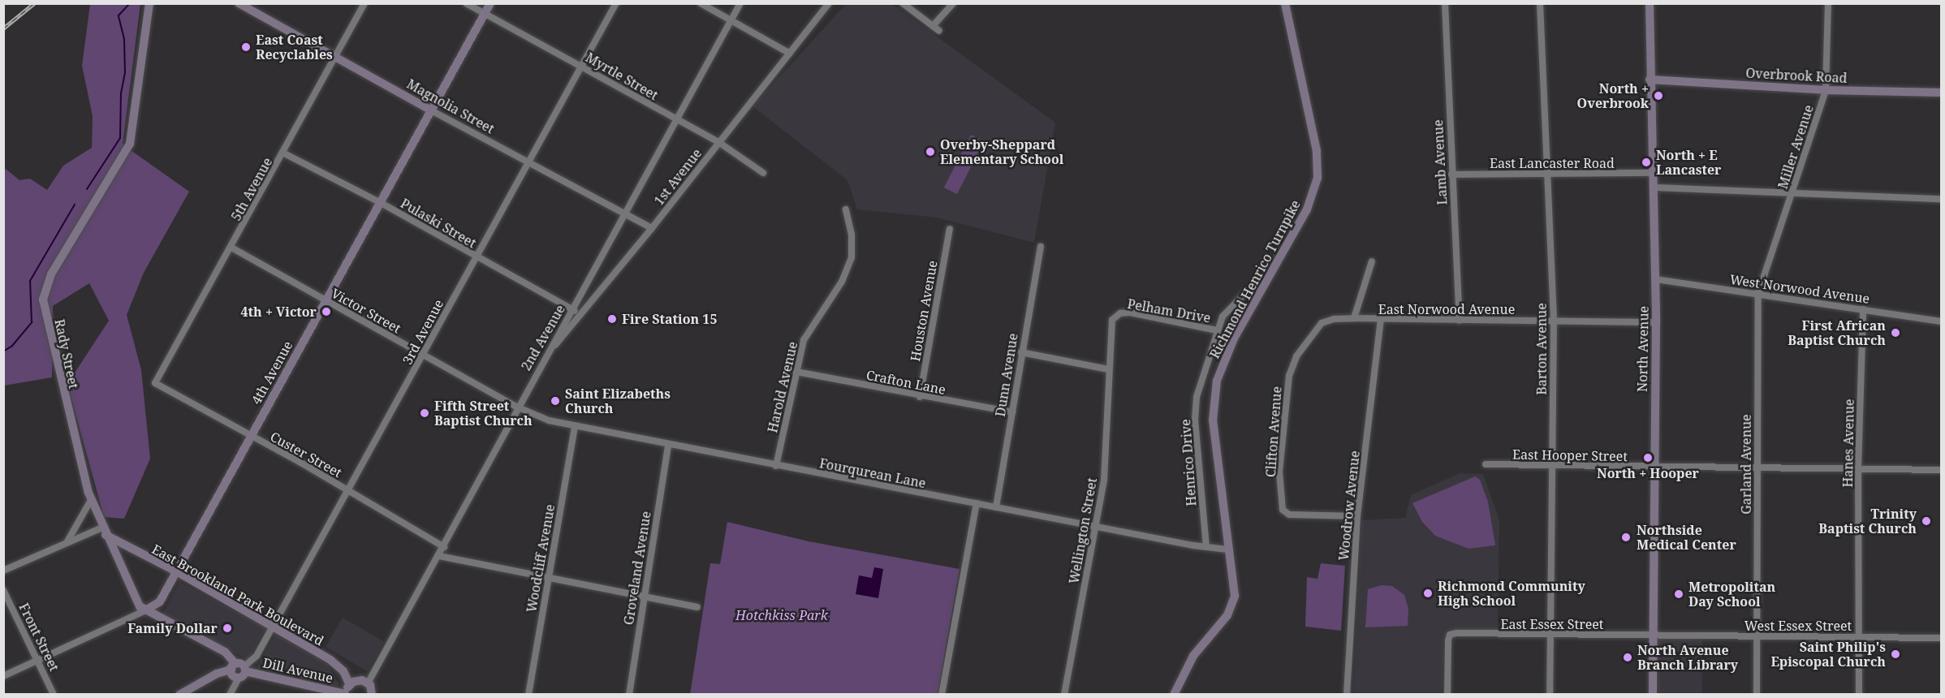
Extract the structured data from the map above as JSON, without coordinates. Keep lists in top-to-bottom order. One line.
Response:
{"streets":{"street":["Overbrook Road","Myrtle Street","Magnolia Street","Miller Avenue","Lamb Avenue","East Lancaster Road","1st Avenue","5th Avenue","Pulaski Street","Richmond Henrico Turnpike","West Norwood Avenue","East Norwood Avenue","Victor Street","Houston Avenue","Pelham Drive","3rd Avenue","2nd Avenue","Barton Avenue","North Avenue","Rady Street","4th Avenue","Dunn Avenue","Crafton Lane","Harold Avenue","Clifton Avenue","Hanes Avenue","Custer Street","East Hooper Street","Henrico Drive","Garland Avenue","Fourqurean Lane","Woodrow Avenue","Wellington Street","Woodcliff Avenue","Groveland Avenue","East Brookland Park Boulevard","East Essex Street","West Essex Street","Front Street","Dill Avenue"]},"crossings":[["Overbrook Road","Miller Avenue"],["Overbrook Road","North Avenue"],["Myrtle Street","1st Avenue"],["Myrtle Street","3rd Avenue"],["Myrtle Street","2nd Avenue"],["Myrtle Street","4th Avenue"],["Magnolia Street","1st Avenue"],["Magnolia Street","5th Avenue"],["Magnolia Street","3rd Avenue"],["Magnolia Street","2nd Avenue"],["Magnolia Street","4th Avenue"],["Miller Avenue","West Norwood Avenue"],["Miller Avenue","Garland Avenue"],["Lamb Avenue","East Lancaster Road"],["Lamb Avenue","East Norwood Avenue"],["East Lancaster Road","Barton Avenue"],["East Lancaster Road","North Avenue"],["1st Avenue","Pulaski Street"],["1st Avenue","2nd Avenue"],["5th Avenue","Pulaski Street"],["5th Avenue","Victor Street"],["5th Avenue","Custer Street"],["Pulaski Street","3rd Avenue"],["Pulaski Street","2nd Avenue"],["Pulaski Street","4th Avenue"],["Richmond Henrico Turnpike","Henrico Drive"],["Richmond Henrico Turnpike","Fourqurean Lane"],["West Norwood Avenue","North Avenue"],["West Norwood Avenue","Hanes Avenue"],["West Norwood Avenue","Garland Avenue"],["East Norwood Avenue","Barton Avenue"],["East Norwood Avenue","North Avenue"],["East Norwood Avenue","Clifton Avenue"],["East Norwood Avenue","Woodrow Avenue"],["Victor Street","3rd Avenue"],["Victor Street","2nd Avenue"],["Victor Street","4th Avenue"],["Victor Street","Fourqurean Lane"],["Houston Avenue","Crafton Lane"],["Pelham Drive","Henrico Drive"],["Pelham Drive","Wellington Street"],["3rd Avenue","Rady Street"],["3rd Avenue","Custer Street"],["3rd Avenue","East Brookland Park Boulevard"],["3rd Avenue","Dill Avenue"],["2nd Avenue","Custer Street"],["2nd Avenue","Fourqurean Lane"],["Barton Avenue","East Hooper Street"],["Barton Avenue","East Essex Street"],["North Avenue","East Hooper Street"],["North Avenue","East Essex Street"],["North Avenue","West Essex Street"],["Rady Street","4th Avenue"],["Rady Street","East Brookland Park Boulevard"],["Rady Street","Dill Avenue"],["4th Avenue","Custer Street"],["4th Avenue","East Brookland Park Boulevard"],["4th Avenue","Front Street"],["Dunn Avenue","Crafton Lane"],["Dunn Avenue","Fourqurean Lane"],["Crafton Lane","Harold Avenue"],["Harold Avenue","Fourqurean Lane"],["Clifton Avenue","Woodrow Avenue"],["Hanes Avenue","East Hooper Street"],["Hanes Avenue","West Essex Street"],["East Hooper Street","Garland Avenue"],["Henrico Drive","Fourqurean Lane"],["Garland Avenue","West Essex Street"],["Fourqurean Lane","Wellington Street"],["Fourqurean Lane","Woodcliff Avenue"],["Fourqurean Lane","Groveland Avenue"],["East Essex Street","West Essex Street"]],"parks":["Hotchkiss Park"],"places":["East Coast Recyclables","North + Overbrook","Overby-Sheppard Elementary School","North + E Lancaster","4th + Victor","Fire Station 15","First African Baptist Church","Saint Elizabeths Church","Fifth Street Baptist Church","North + Hooper","Trinity Baptist Church","Northside Medical Center","Richmond Community High School","Metropolitan Day School","Family Dollar","Saint Philip's Episcopal Church","North Avenue Branch Library"]}
